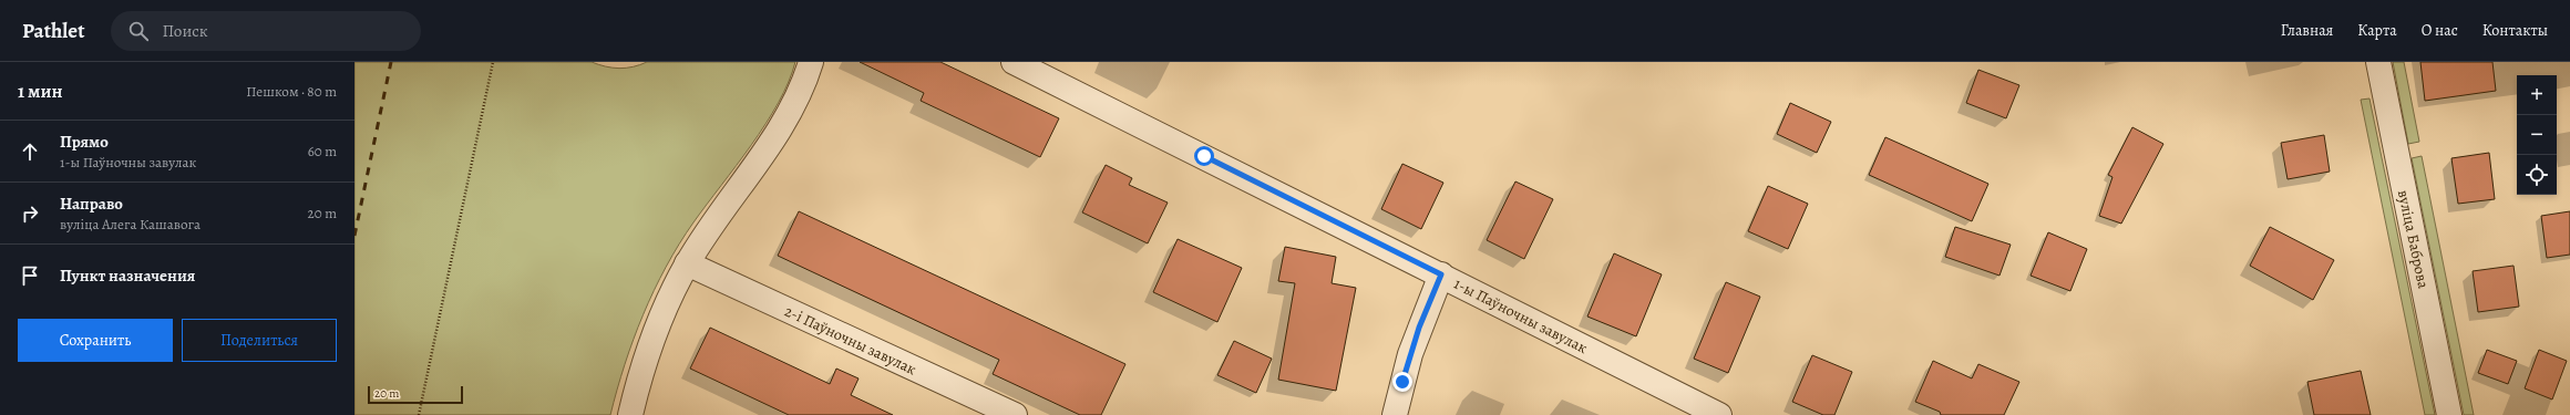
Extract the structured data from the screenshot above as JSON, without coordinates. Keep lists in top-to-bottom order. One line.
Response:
{"streets":{"street":["вуліца Баброва","1-ы Паўночны завулак","2-і Паўночны завулак"]},"scale_bar":"20 m","page":{"header":"Pathlet","search":"Поиск","nav":["Главная","Карта","О нас","Контакты"],"heading":["1 мин","Пешком · 80 m"],"map_buttons":["+","−"],"list":[["Прямо","1-ы Паўночны завулак","60 m"],["Направо","вуліца Алега Кашавога","20 m"],"Пункт назначения"],"buttons":["Сохранить","Поделиться"],"scale":"20 m"}}
